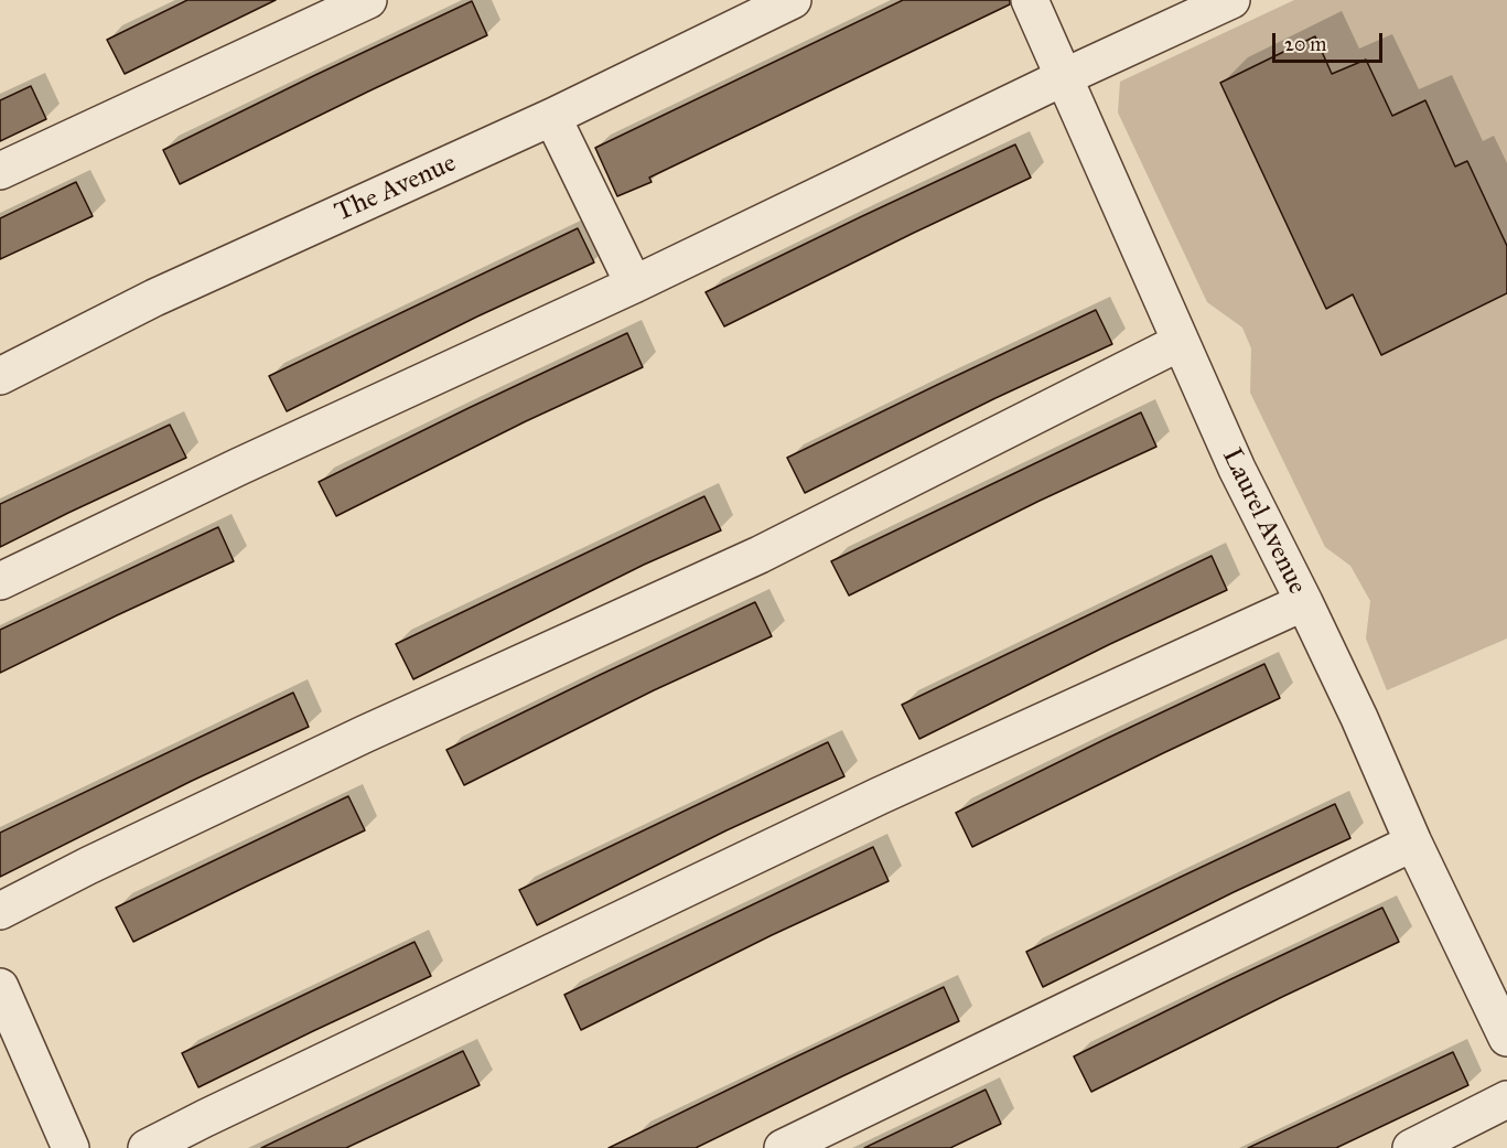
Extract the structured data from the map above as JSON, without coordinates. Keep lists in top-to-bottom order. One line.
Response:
{"streets":{"street":["The Avenue","Laurel Avenue"]},"scale_bar":"20 m"}
